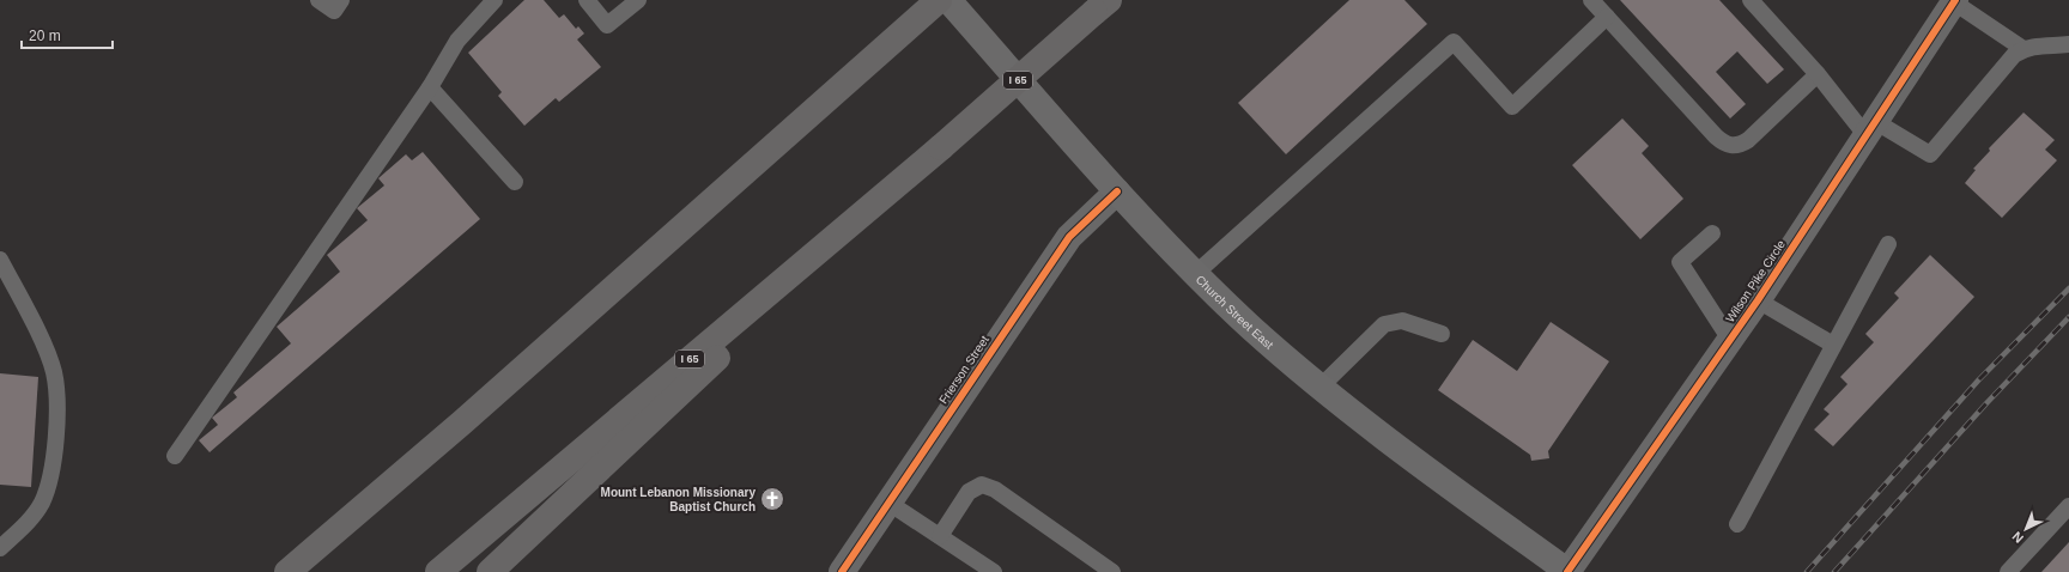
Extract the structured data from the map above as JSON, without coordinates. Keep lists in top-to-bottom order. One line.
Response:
{"streets":{"highway":["I 65"],"main road":["Church Street East"],"street":["Wilson Pike Circle","Frierson Street"]},"crossings":[["Wilson Pike Circle","Church Street East"],["Church Street East","Frierson Street"]],"places":{"church":["Mount Lebanon Missionary Baptist Church"]},"scale_bar":"20 m","north":"bottom left"}
